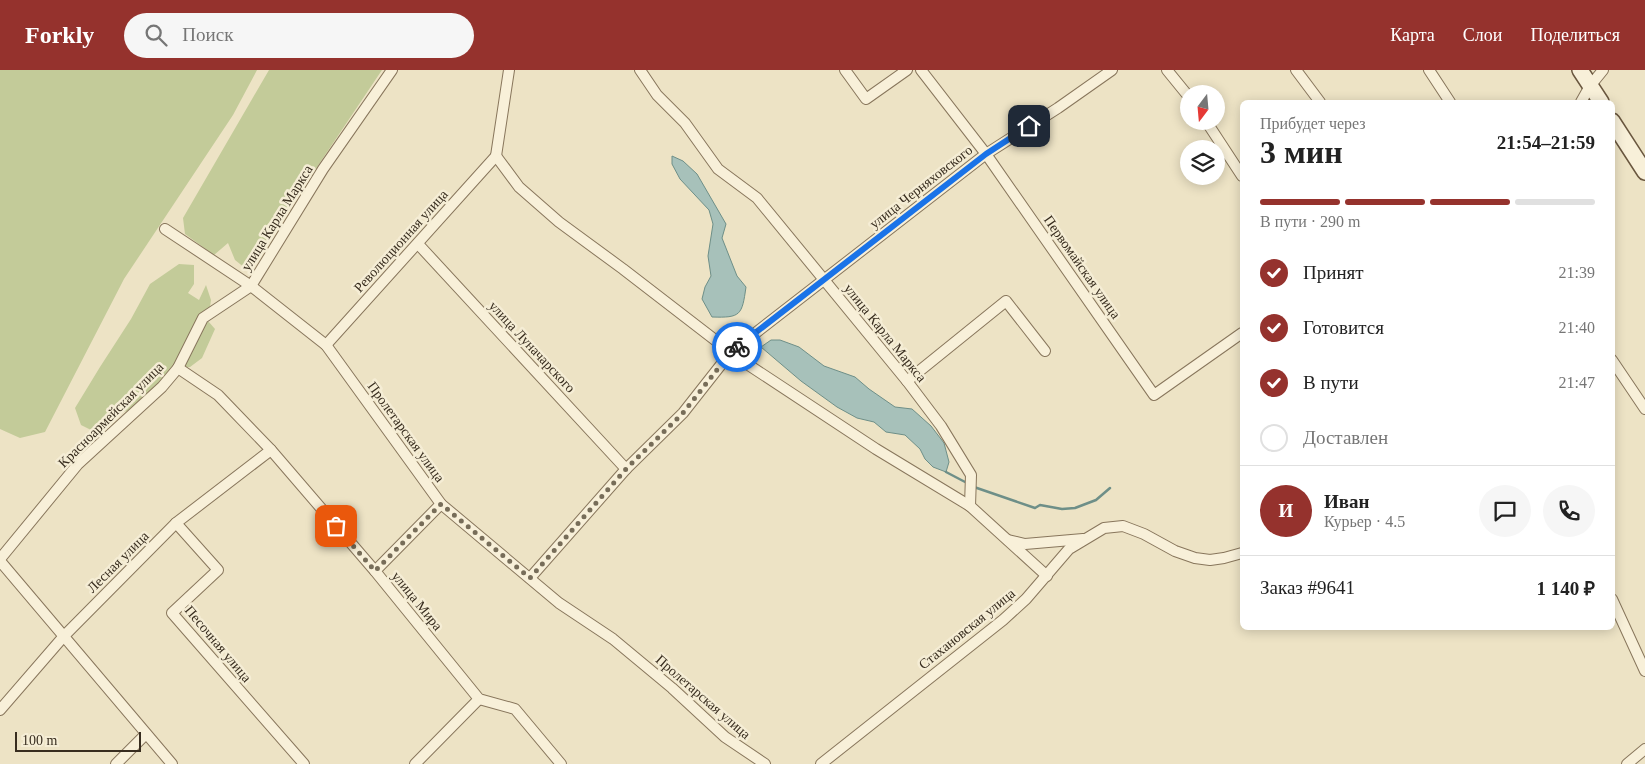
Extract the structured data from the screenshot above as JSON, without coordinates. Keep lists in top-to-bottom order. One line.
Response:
{"streets":{"street":["улица Черняховского","улица Карла Маркса","Революционная улица","Первомайская улица","улица Луначарского","Красноармейская улица","Пролетарская улица","Лесная улица","улица Мира","Стахановская улица","Песочная улица"]},"crossings":[["улица Черняховского","улица Карла Маркса"],["улица Черняховского","Первомайская улица"],["улица Карла Маркса","Красноармейская улица"],["улица Карла Маркса","Пролетарская улица"],["Революционная улица","улица Луначарского"],["Революционная улица","Пролетарская улица"],["Красноармейская улица","Лесная улица"],["Красноармейская улица","улица Мира"],["Лесная улица","улица Мира"],["Лесная улица","Песочная улица"]],"scale_bar":"100 m","north":"bottom","page":{"header":"Forkly","search":"Поиск","nav":["Карта","Слои","Поделиться"],"heading":["3 мин","Прибудет через","21:54–21:59"],"panel":["Иван","Курьер · 4.5","Заказ #9641","1 140 ₽"],"bar":"В пути · 290 m","list":[["Принят","21:39"],["Готовится","21:40"],["В пути","21:47"],"Доставлен"],"round":"И","scale":"100 m"}}
